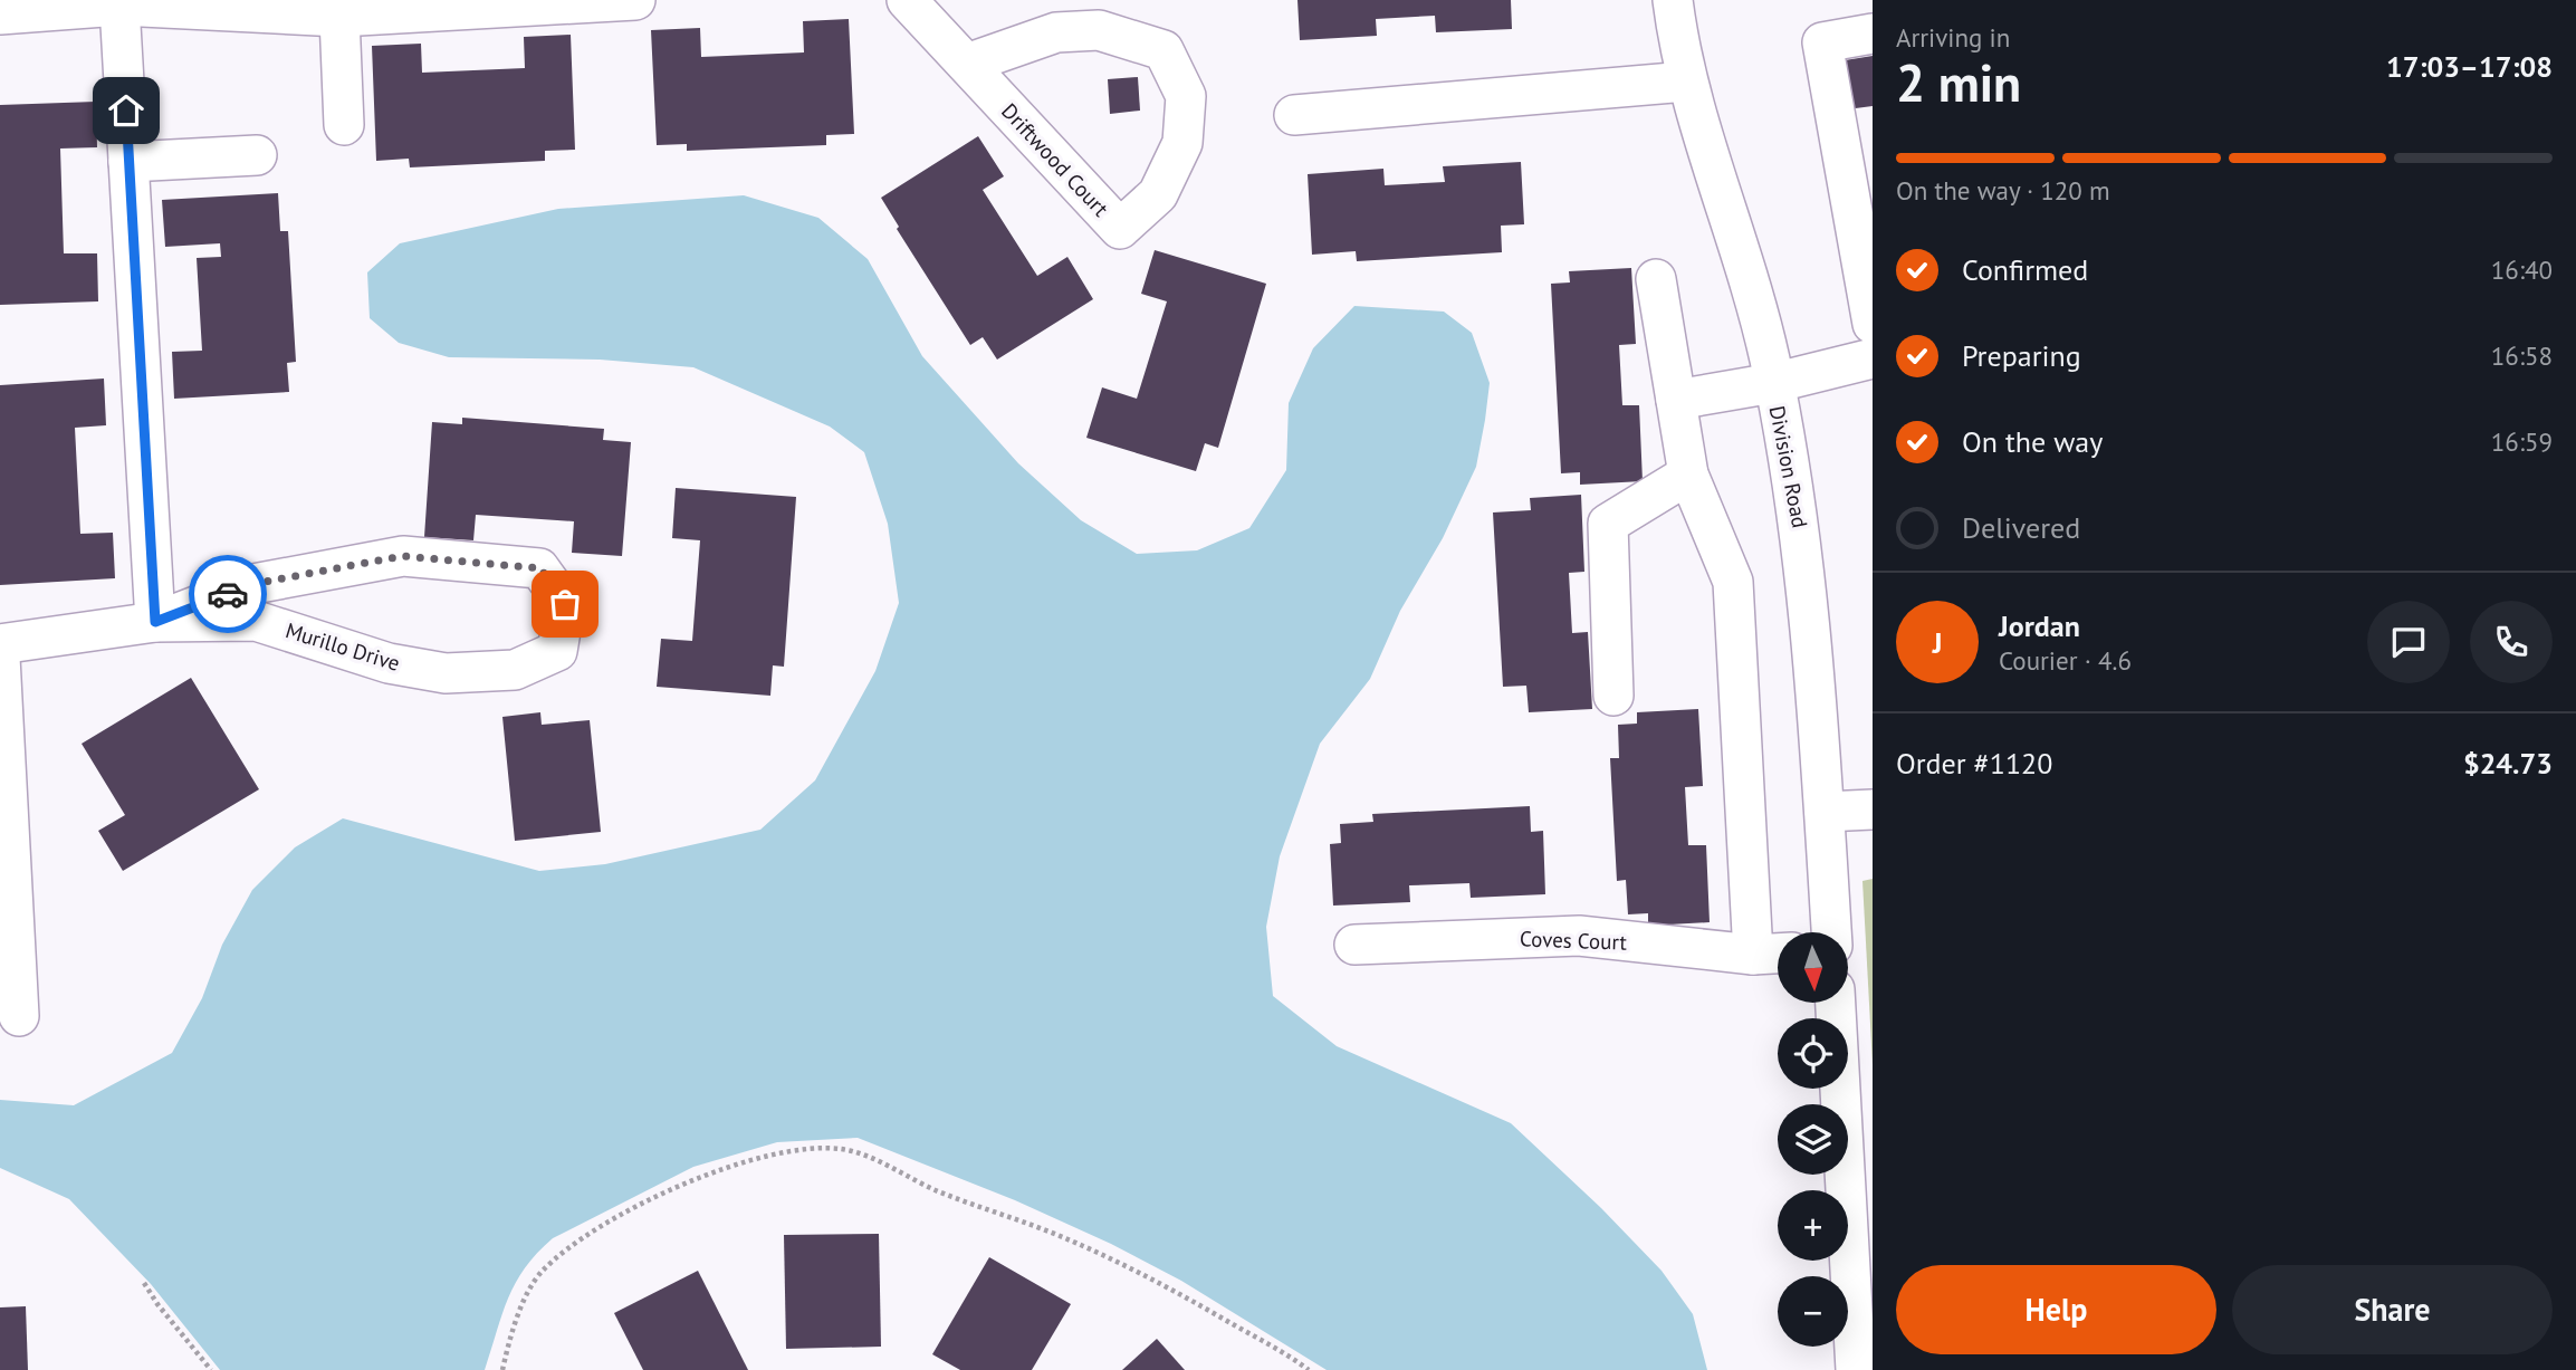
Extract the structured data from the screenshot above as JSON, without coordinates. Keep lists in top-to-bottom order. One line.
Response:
{"streets":{"street":["Driftwood Court","Division Road","Murillo Drive","Coves Court"]},"north":"bottom","page":{"heading":["2 min","Arriving in","17:03–17:08"],"panel":["Jordan","Courier · 4.6","Order #1120","$24.73"],"bar":"On the way · 120 m","list":[["Confirmed","16:40"],["Preparing","16:58"],["On the way","16:59"],"Delivered"],"round":"J","map_buttons":["+","−"],"buttons":["Help","Share"]}}
